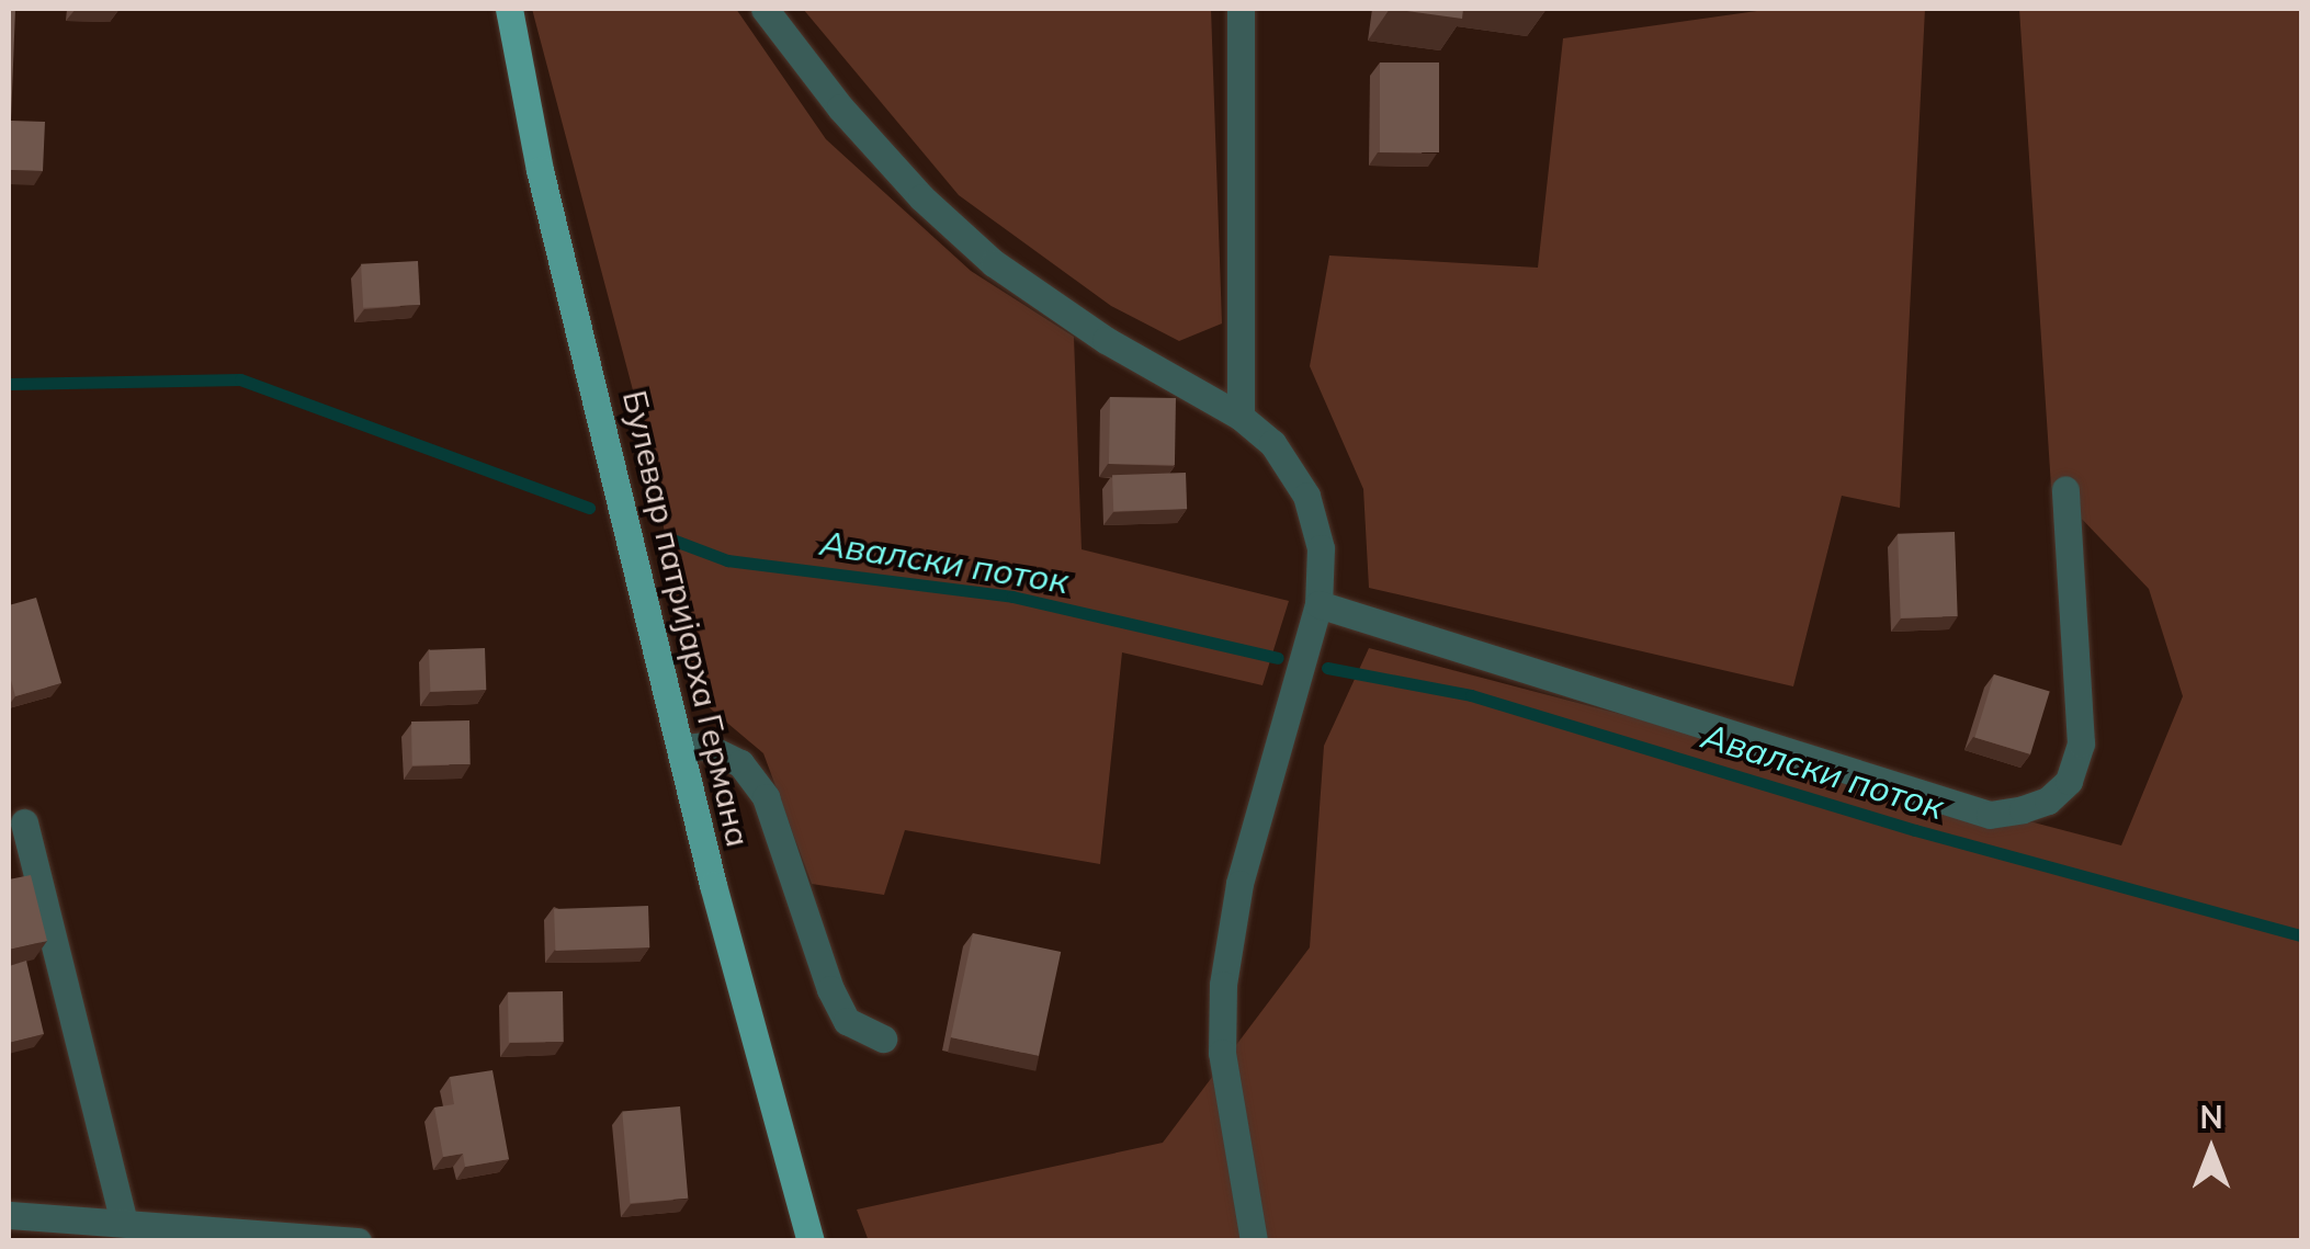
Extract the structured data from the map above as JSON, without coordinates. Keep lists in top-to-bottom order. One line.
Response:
{"streets":{"main road":["Булевар патријарха Германа"]},"water":["Авалски поток"],"north":"top"}
